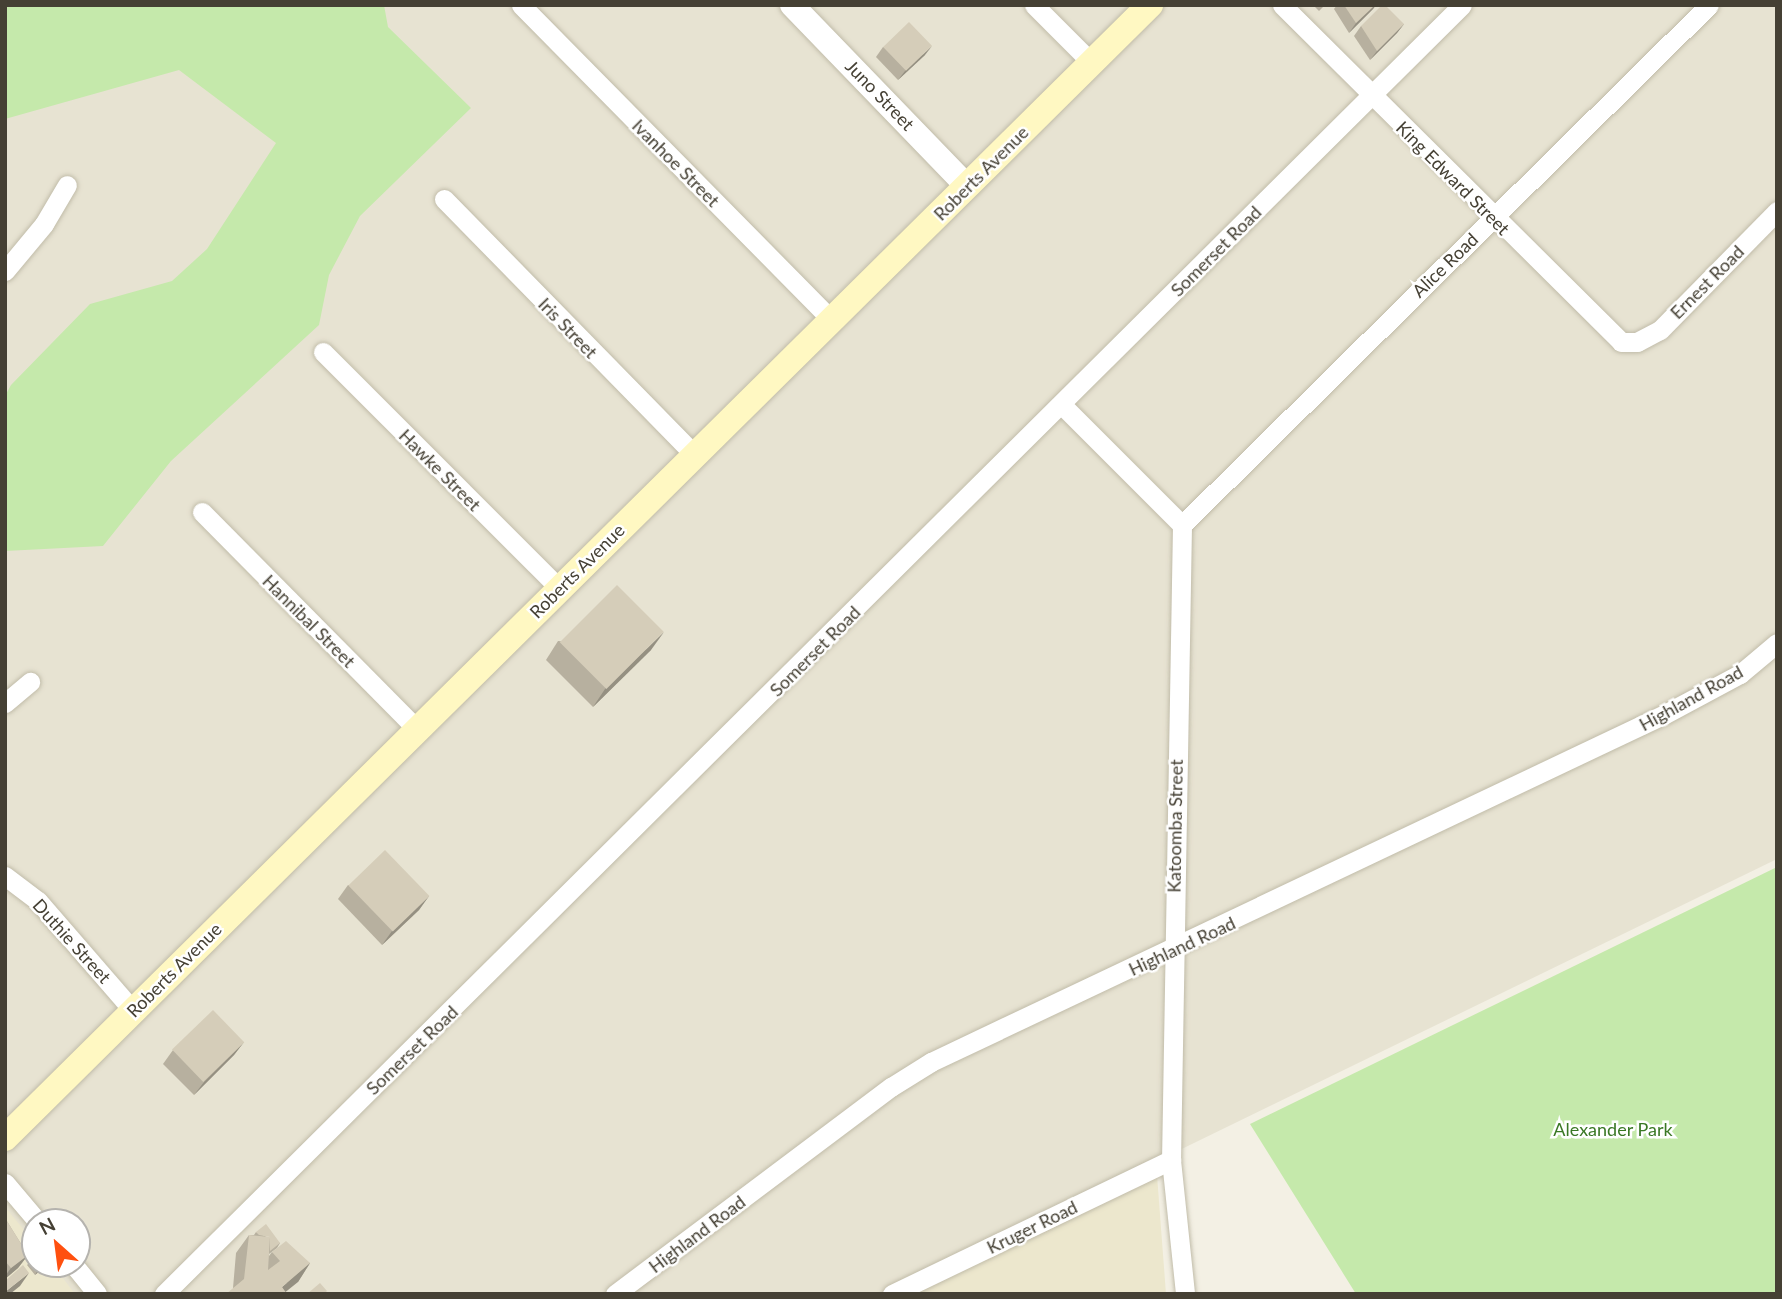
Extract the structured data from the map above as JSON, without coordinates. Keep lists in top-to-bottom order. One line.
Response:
{"streets":{"main road":["Roberts Avenue"],"street":["Juno Street","Ivanhoe Street","King Edward Street","Somerset Road","Alice Road","Ernest Road","Iris Street","Hawke Street","Hannibal Street","Highland Road","Katoomba Street","Duthie Street","Kruger Road"]},"crossings":[["Juno Street","Roberts Avenue"],["Ivanhoe Street","Roberts Avenue"],["Roberts Avenue","Iris Street"],["Roberts Avenue","Hawke Street"],["Roberts Avenue","Hannibal Street"],["Roberts Avenue","Duthie Street"],["King Edward Street","Somerset Road"],["King Edward Street","Alice Road"],["King Edward Street","Ernest Road"],["Alice Road","Katoomba Street"],["Highland Road","Katoomba Street"],["Katoomba Street","Kruger Road"]],"parks":["Alexander Park"],"north":"top left"}
